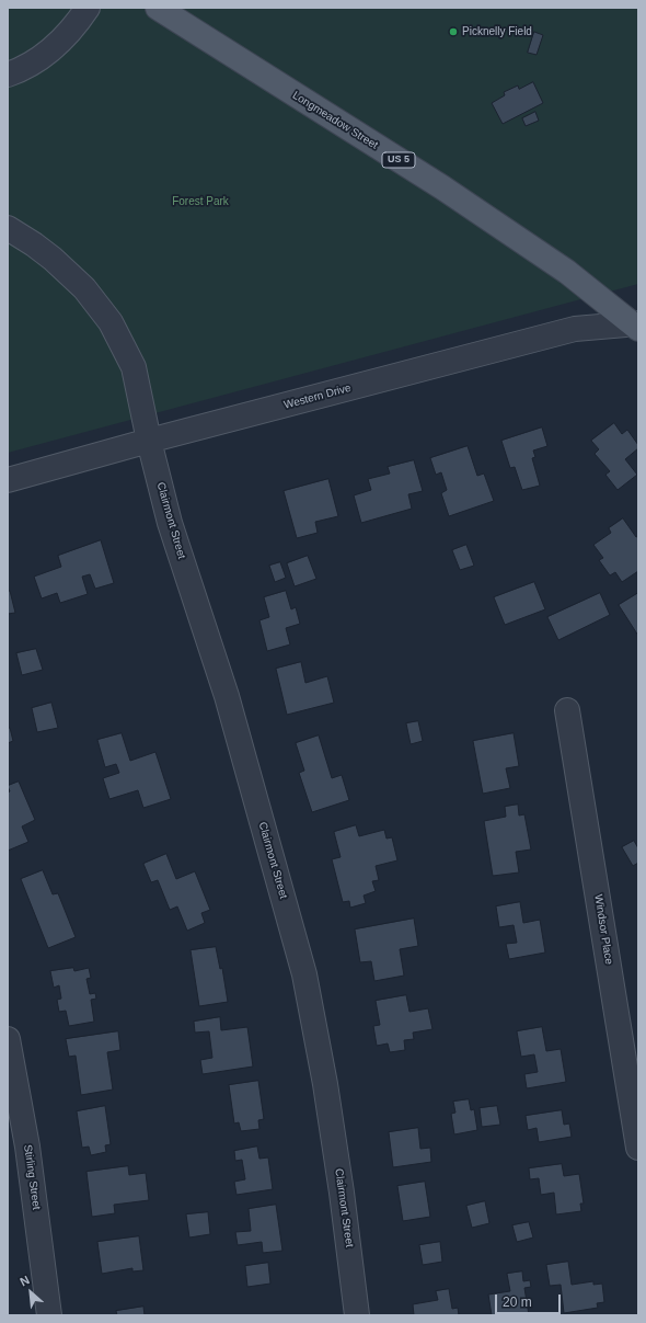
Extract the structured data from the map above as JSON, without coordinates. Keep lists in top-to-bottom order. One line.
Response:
{"streets":{"main road":["Longmeadow Street","US 5"],"street":["Western Drive","Clairmont Street","Windsor Place","Stirling Street"]},"crossings":[["Longmeadow Street","Western Drive"],["Western Drive","Clairmont Street"]],"parks":["Forest Park"],"places":["Picknelly Field"],"scale_bar":"20 m","north":"top left"}
